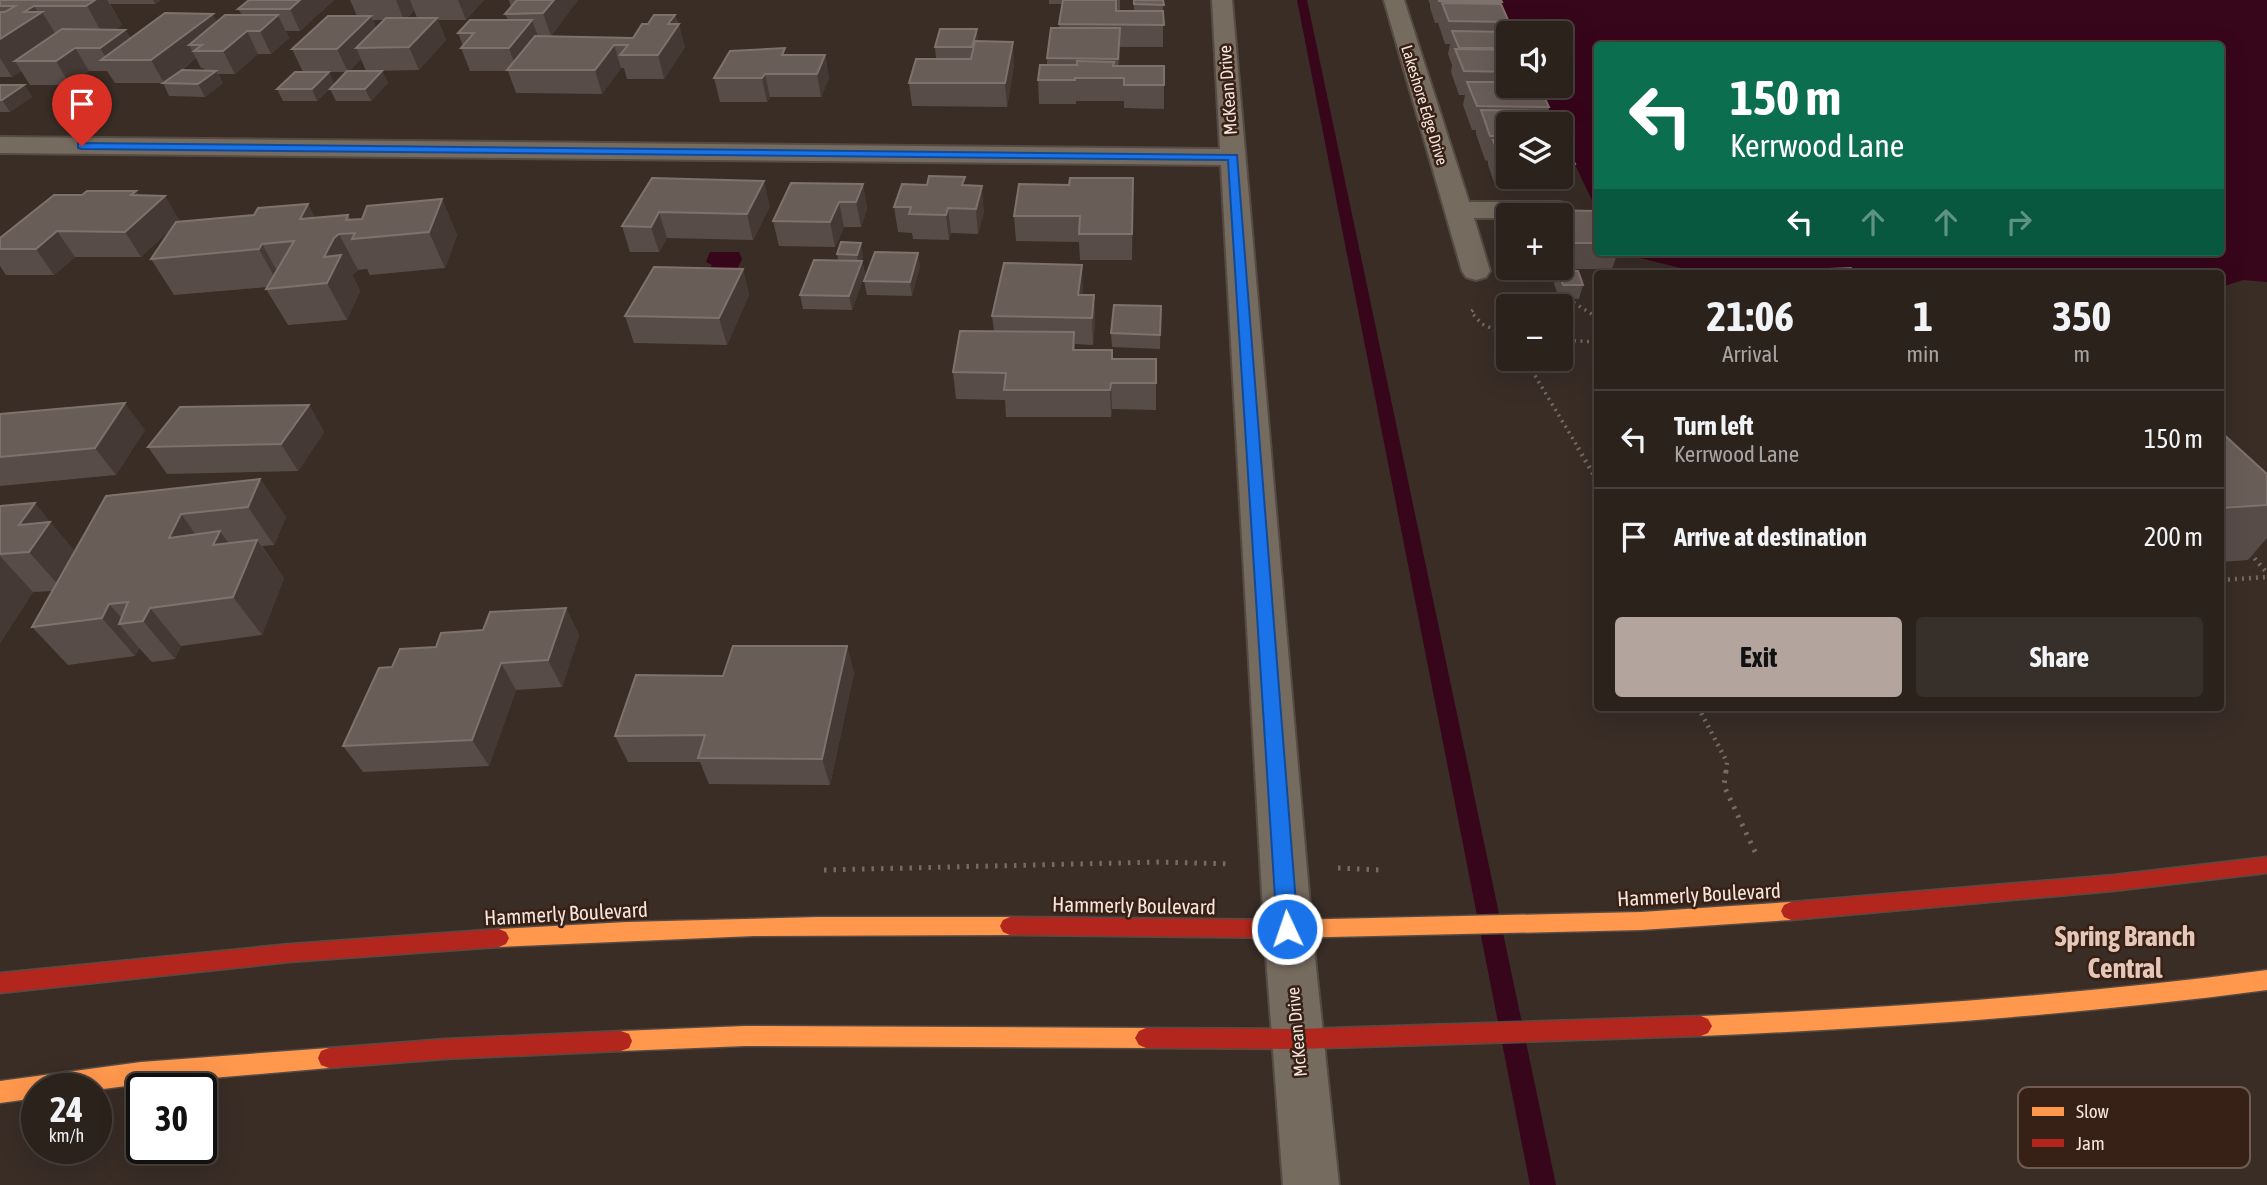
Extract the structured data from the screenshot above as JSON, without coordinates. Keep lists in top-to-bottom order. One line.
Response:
{"streets":{"main road":["Hammerly Boulevard"],"street":["McKean Drive","Lakeshore Edge Drive"]},"crossings":[["McKean Drive","Hammerly Boulevard"]],"districts":["Spring Branch Central"],"legend":["Slow","Jam"],"page":{"map_buttons":["+","−"],"turn":["150 m","Kerrwood Lane"],"eta":["21:06","Arrival","1","min","350","m"],"list":[{"name":"Turn left","note":"Kerrwood Lane","value":"150 m"},{"name":"Arrive at destination","value":"200 m"}],"buttons":["Exit","Share"],"speed":"24 km/h","limit":"30"}}
